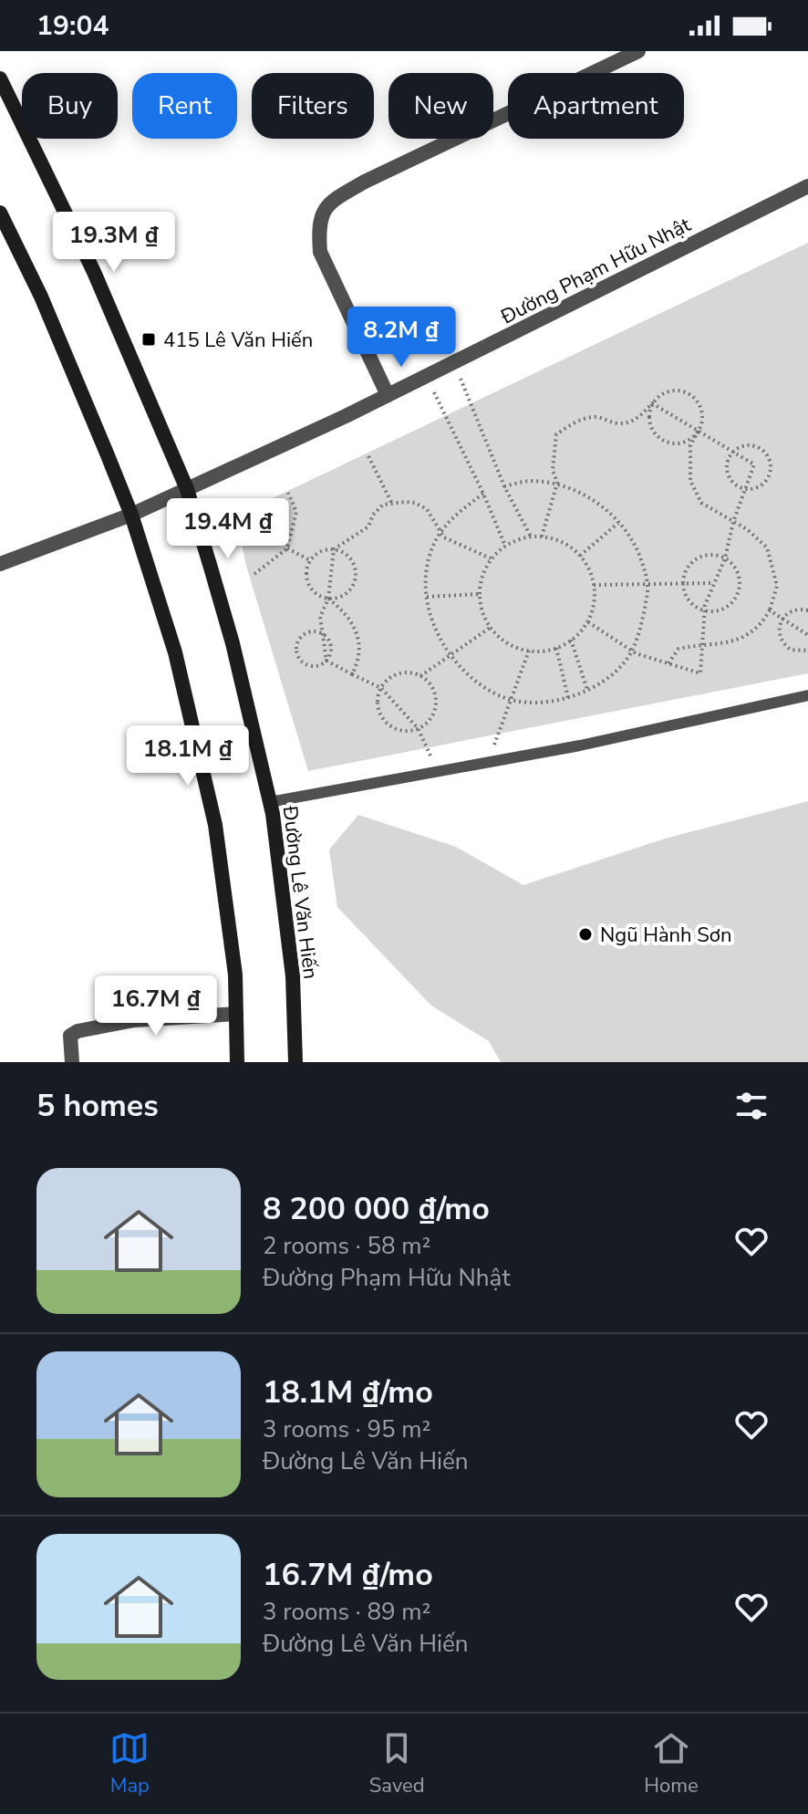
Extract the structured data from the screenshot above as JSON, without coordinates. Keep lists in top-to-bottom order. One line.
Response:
{"streets":{"main road":["Đường Lê Văn Hiến"],"street":["Đường Phạm Hữu Nhật"]},"crossings":[["Đường Phạm Hữu Nhật","Đường Lê Văn Hiến"]],"places":{"transit":["415 Lê Văn Hiến"],"other":["Ngũ Hành Sơn"]},"page":{"status":"19:04","chip":["Buy","Rent","Filters","New","Apartment"],"price":["19.3M ₫","8.2M ₫","19.4M ₫","18.1M ₫","16.7M ₫"],"heading":"5 homes","list":[{"name":"8 200 000 ₫/mo","note":"2 rooms · 58 m² · Đường Phạm Hữu Nhật"},{"name":"18.1M ₫/mo","note":"3 rooms · 95 m² · Đường Lê Văn Hiến"},{"name":"16.7M ₫/mo","note":"3 rooms · 89 m² · Đường Lê Văn Hiến"}],"tabs":["Map","Saved","Home"]}}
